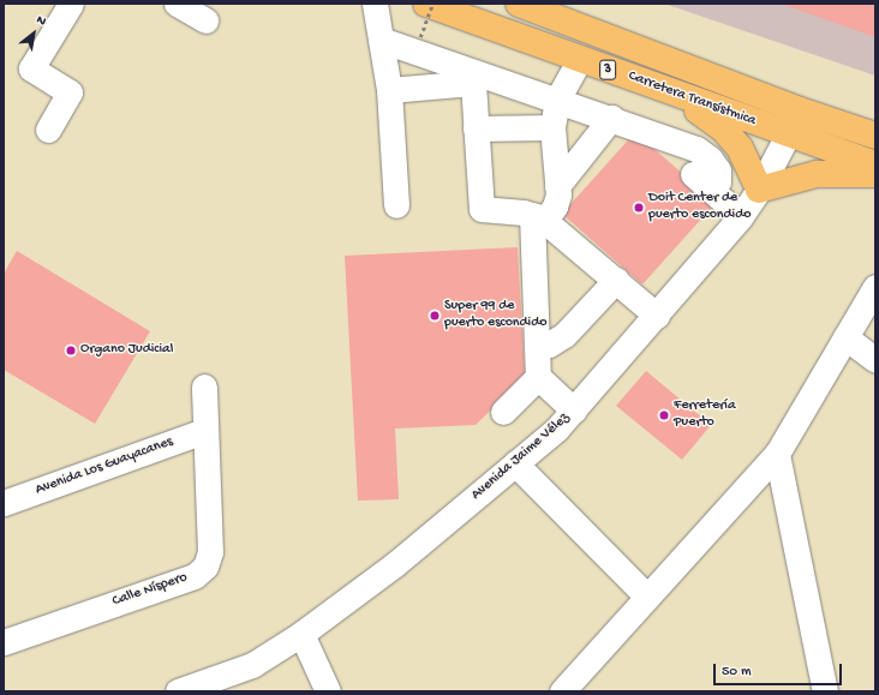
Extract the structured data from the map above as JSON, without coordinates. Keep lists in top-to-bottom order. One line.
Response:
{"streets":{"main road":["3","Carretera Transístmica"],"street":["Avenida Jaime Vélez","Avenida Los Guayacanes","Calle Níspero"]},"crossings":[["Carretera Transístmica","Avenida Jaime Vélez"],["Avenida Los Guayacanes","Calle Níspero"]],"places":["Doit Center de puerto escondido","Super 99 de puerto escondido","Organo Judicial","Ferretería Puerto"],"scale_bar":"50 m","north":"top right"}
